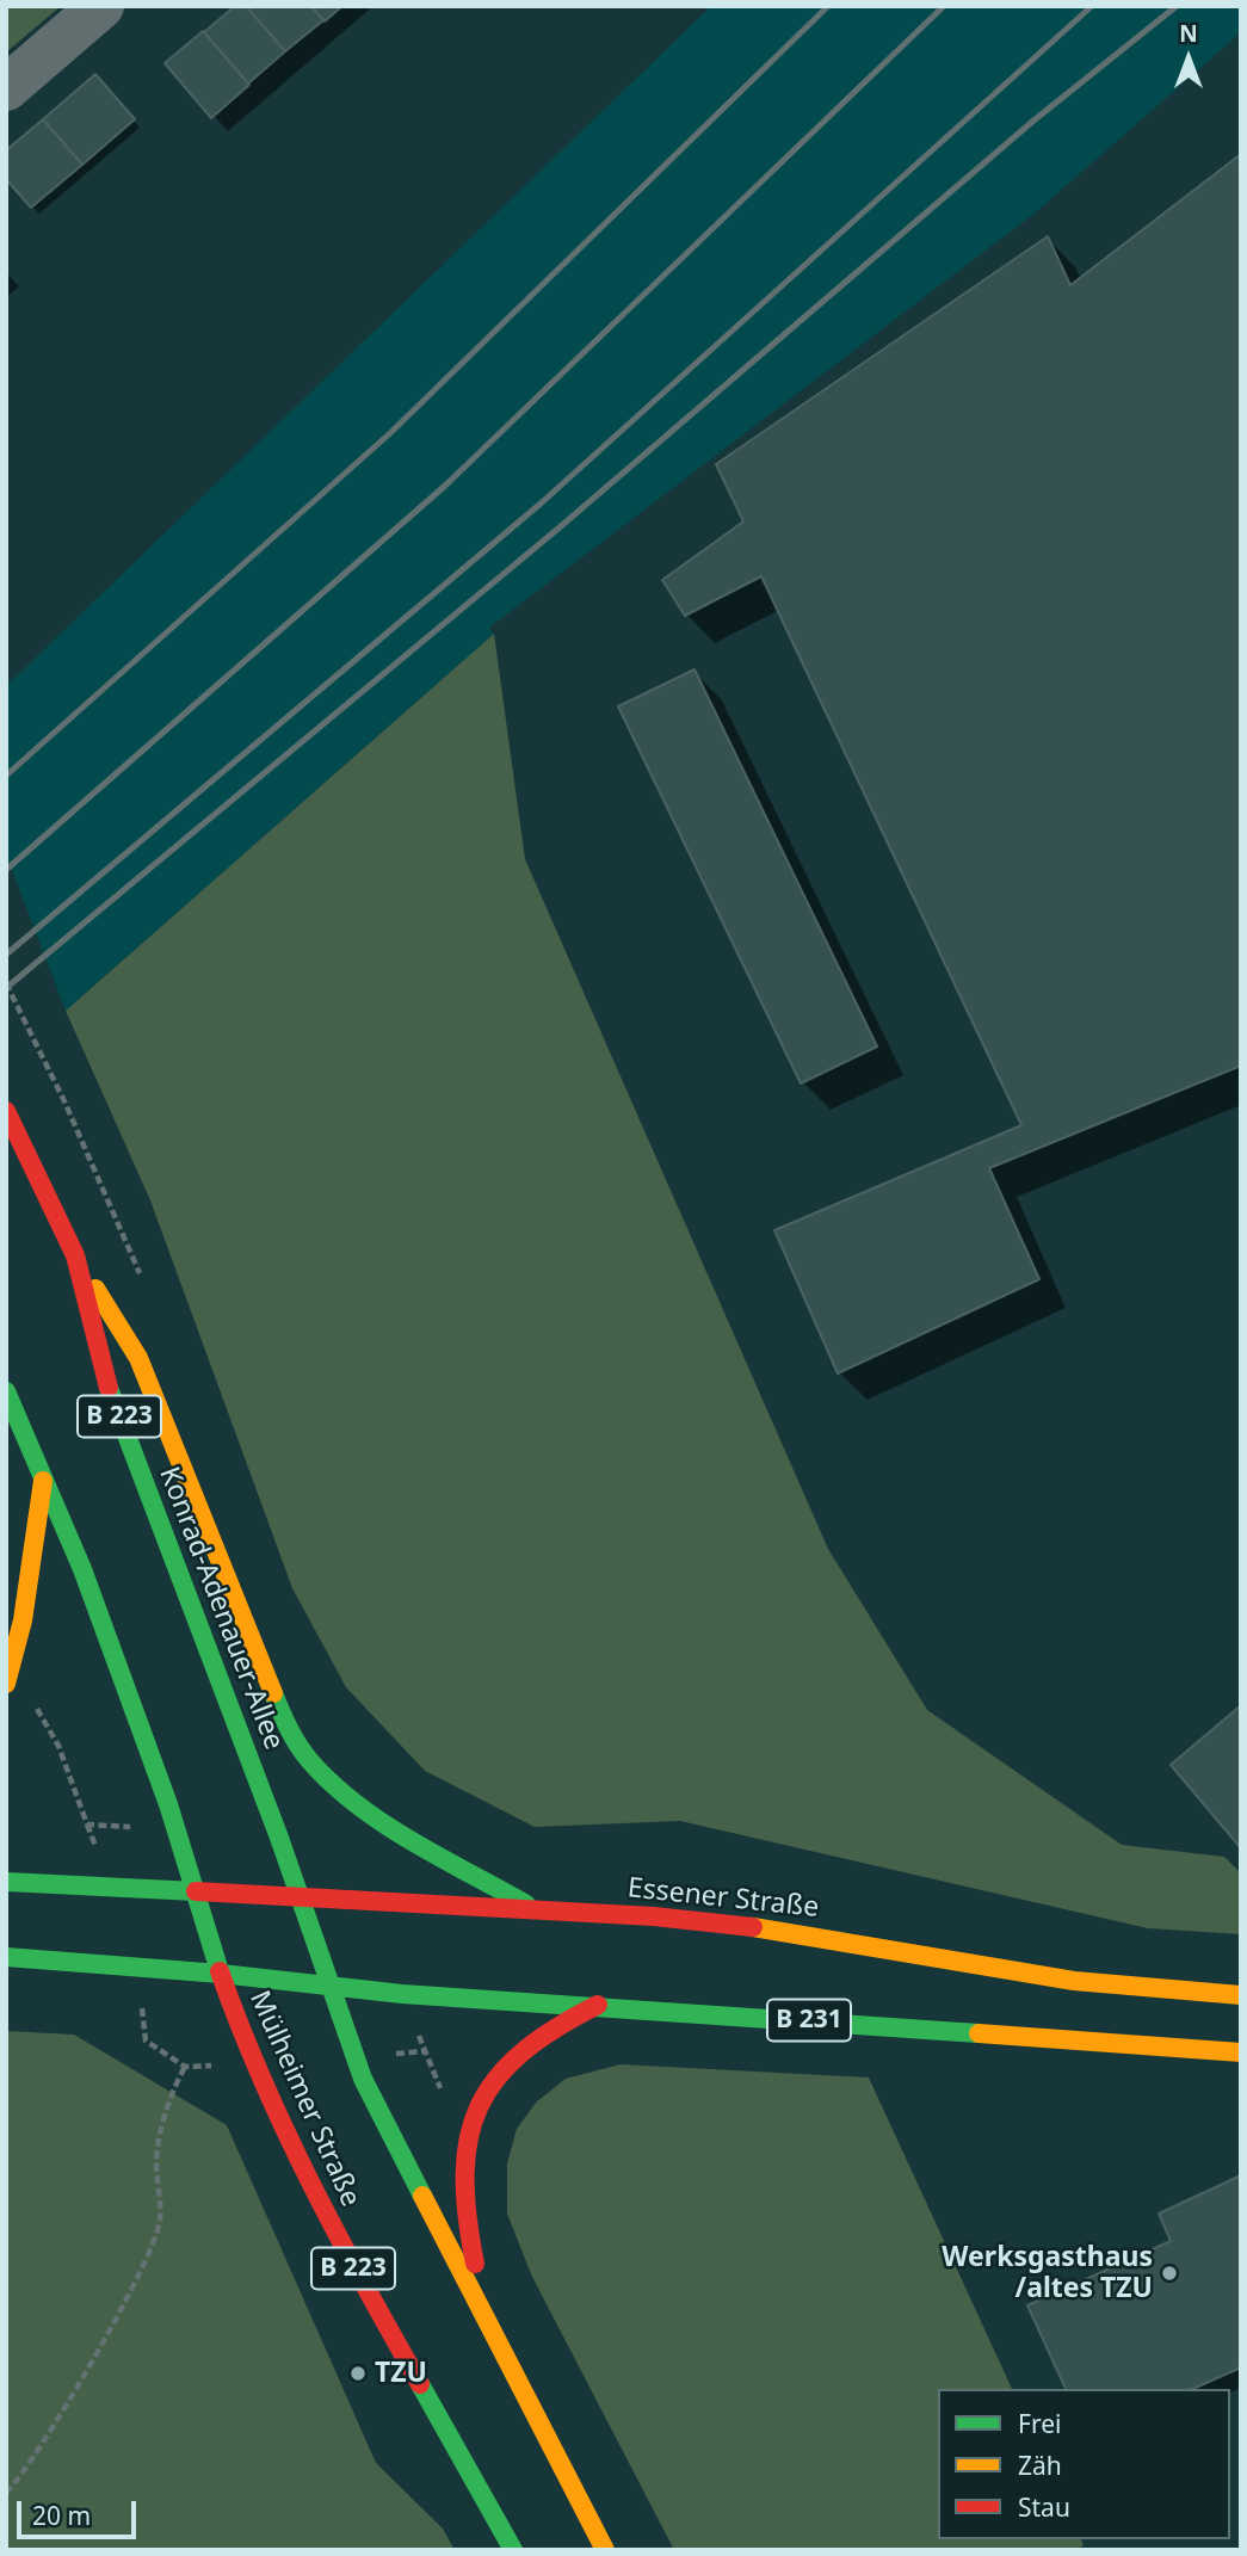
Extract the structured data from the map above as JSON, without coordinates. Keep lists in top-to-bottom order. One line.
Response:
{"streets":{"main road":["B 223","Konrad-Adenauer-Allee","Essener Straße","B 231","Mülheimer Straße"]},"crossings":[["B 223","Konrad-Adenauer-Allee"],["B 223","Essener Straße"],["B 223","B 231"],["B 223","Mülheimer Straße"],["Konrad-Adenauer-Allee","Essener Straße"],["Konrad-Adenauer-Allee","B 231"],["B 231","Mülheimer Straße"]],"places":["Werksgasthaus /altes TZU","TZU"],"legend":["Frei","Zäh","Stau"],"scale_bar":"20 m","north":"top"}
